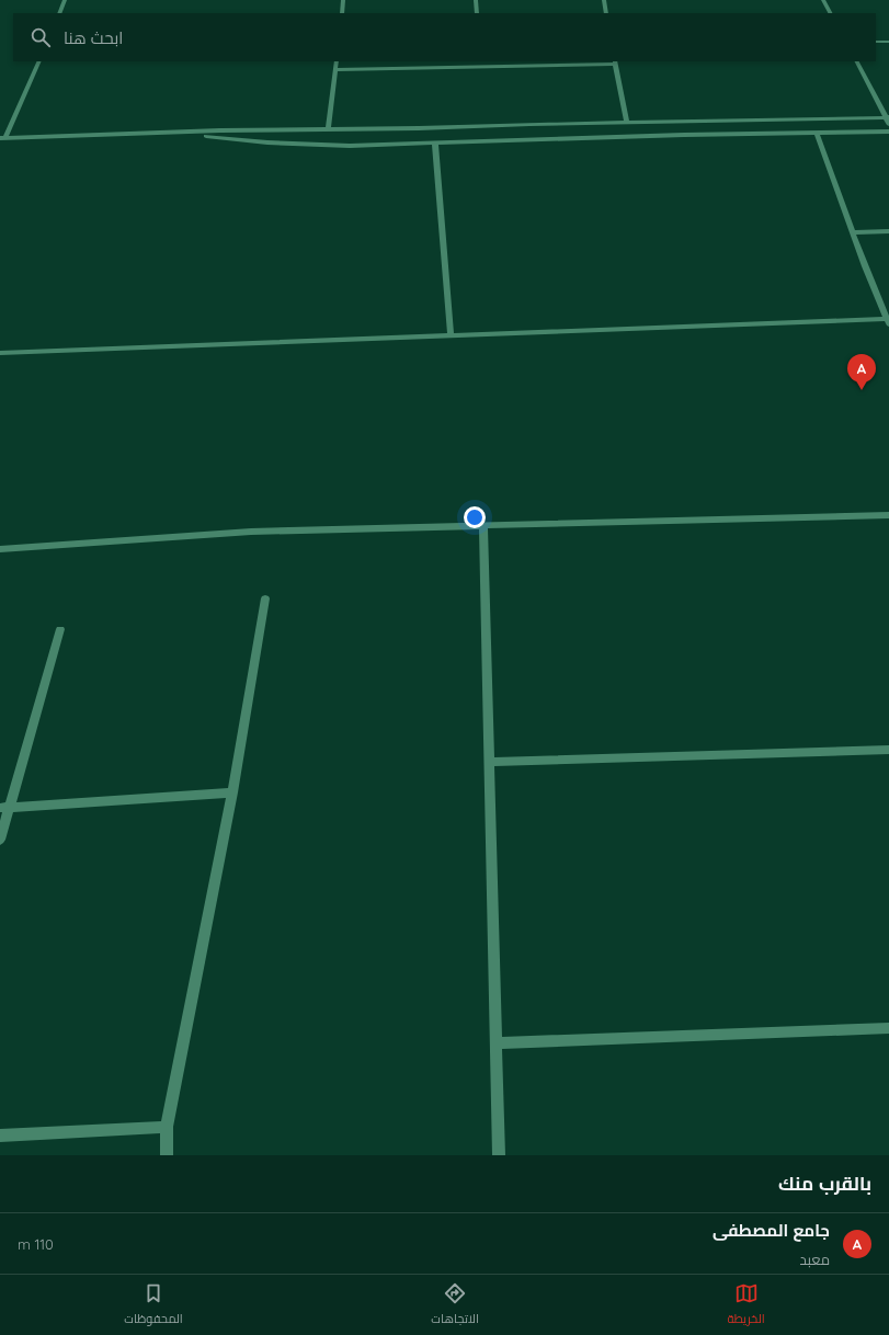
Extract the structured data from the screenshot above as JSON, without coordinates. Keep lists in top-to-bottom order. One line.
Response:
{"page":{"search":"ابحث هنا","pins":"A","heading":"بالقرب منك","list":[{"mark":"A","name":"جامع المصطفى","note":"معبد","value":"110 m"}],"nav":["الخريطة","الاتجاهات","المحفوظات"]}}
